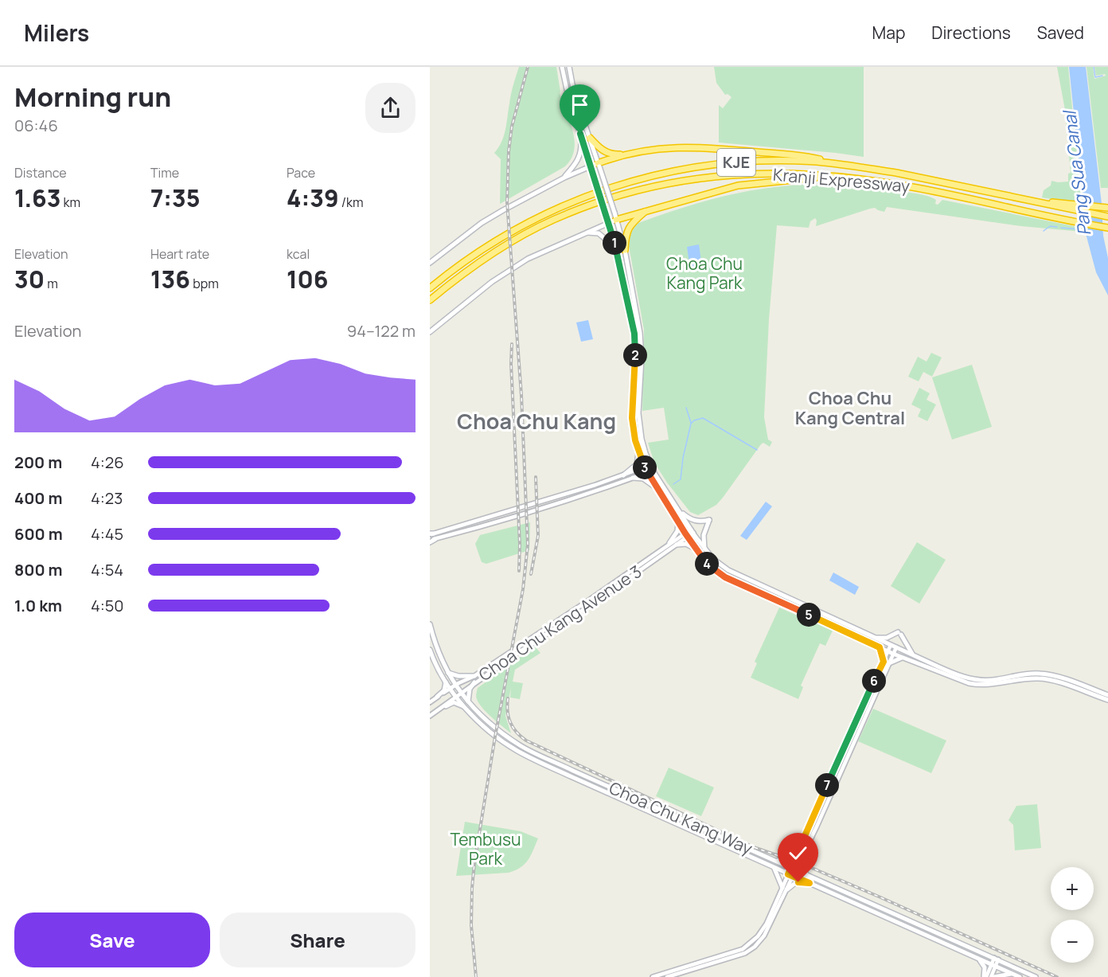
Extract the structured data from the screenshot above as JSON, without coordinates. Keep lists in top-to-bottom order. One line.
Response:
{"streets":{"highway":["KJE","Kranji Expressway"],"main road":["Choa Chu Kang Way"],"street":["Choa Chu Kang Avenue 3"]},"crossings":[["Choa Chu Kang Avenue 3","Choa Chu Kang Way"]],"districts":["Choa Chu Kang Central","Choa Chu Kang"],"water":["Pang Sua Canal"],"parks":["Choa Chu Kang Park","Tembusu Park"],"page":{"header":"Milers","nav":["Map","Directions","Saved"],"heading":["Morning run","06:46"],"stats":[["Distance","1.63 km"],["Time","7:35"],["Pace","4:39 /km"],["Elevation","30 m"],["Heart rate","136 bpm"],["kcal","106"]],"pins":["1","2","3","4","5","6","7"],"chart":["Elevation","94–122 m"],"list":[{"name":"200 m","note":"4:26"},{"name":"400 m","note":"4:23"},{"name":"600 m","note":"4:45"},{"name":"800 m","note":"4:54"},{"name":"1.0 km","note":"4:50"}],"map_buttons":["+","−"],"buttons":["Save","Share"]}}
